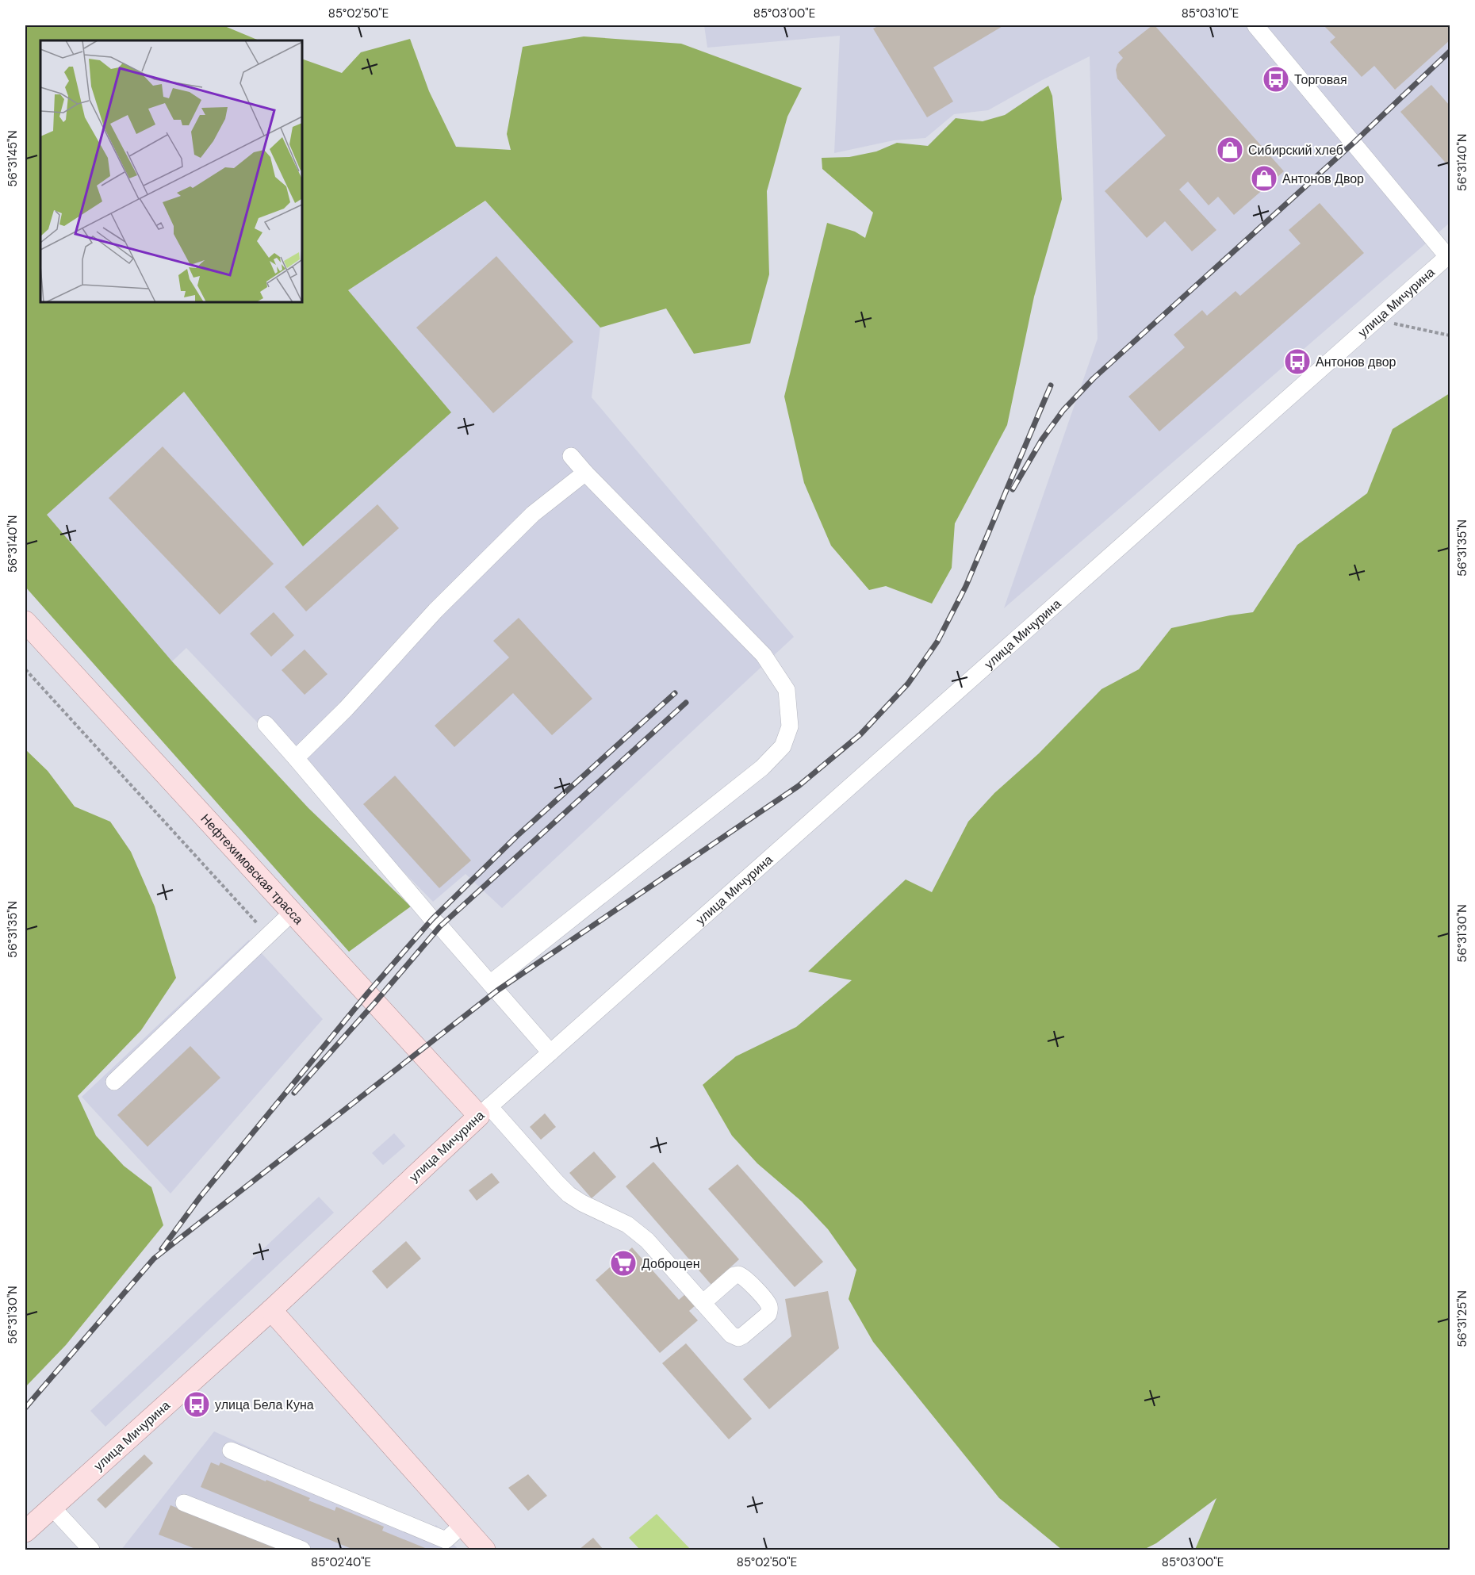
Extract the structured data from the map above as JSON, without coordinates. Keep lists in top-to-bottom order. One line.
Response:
{"streets":{"main road":["улица Мичурина","Нефтехимовская трасса"]},"crossings":[["улица Мичурина","Нефтехимовская трасса"]],"places":{"bus stop":["Торговая","Антонов двор","улица Бела Куна"],"shop":["Сибирский хлеб","Антонов Двор"],"supermarket":["Доброцен"]},"coordinates":["85°02'50\"E","85°03'00\"E","85°03'10\"E","56°31'45\"N","56°31'40\"N","56°31'35\"N","56°31'30\"N","56°31'25\"N","85°02'40\"E"]}
